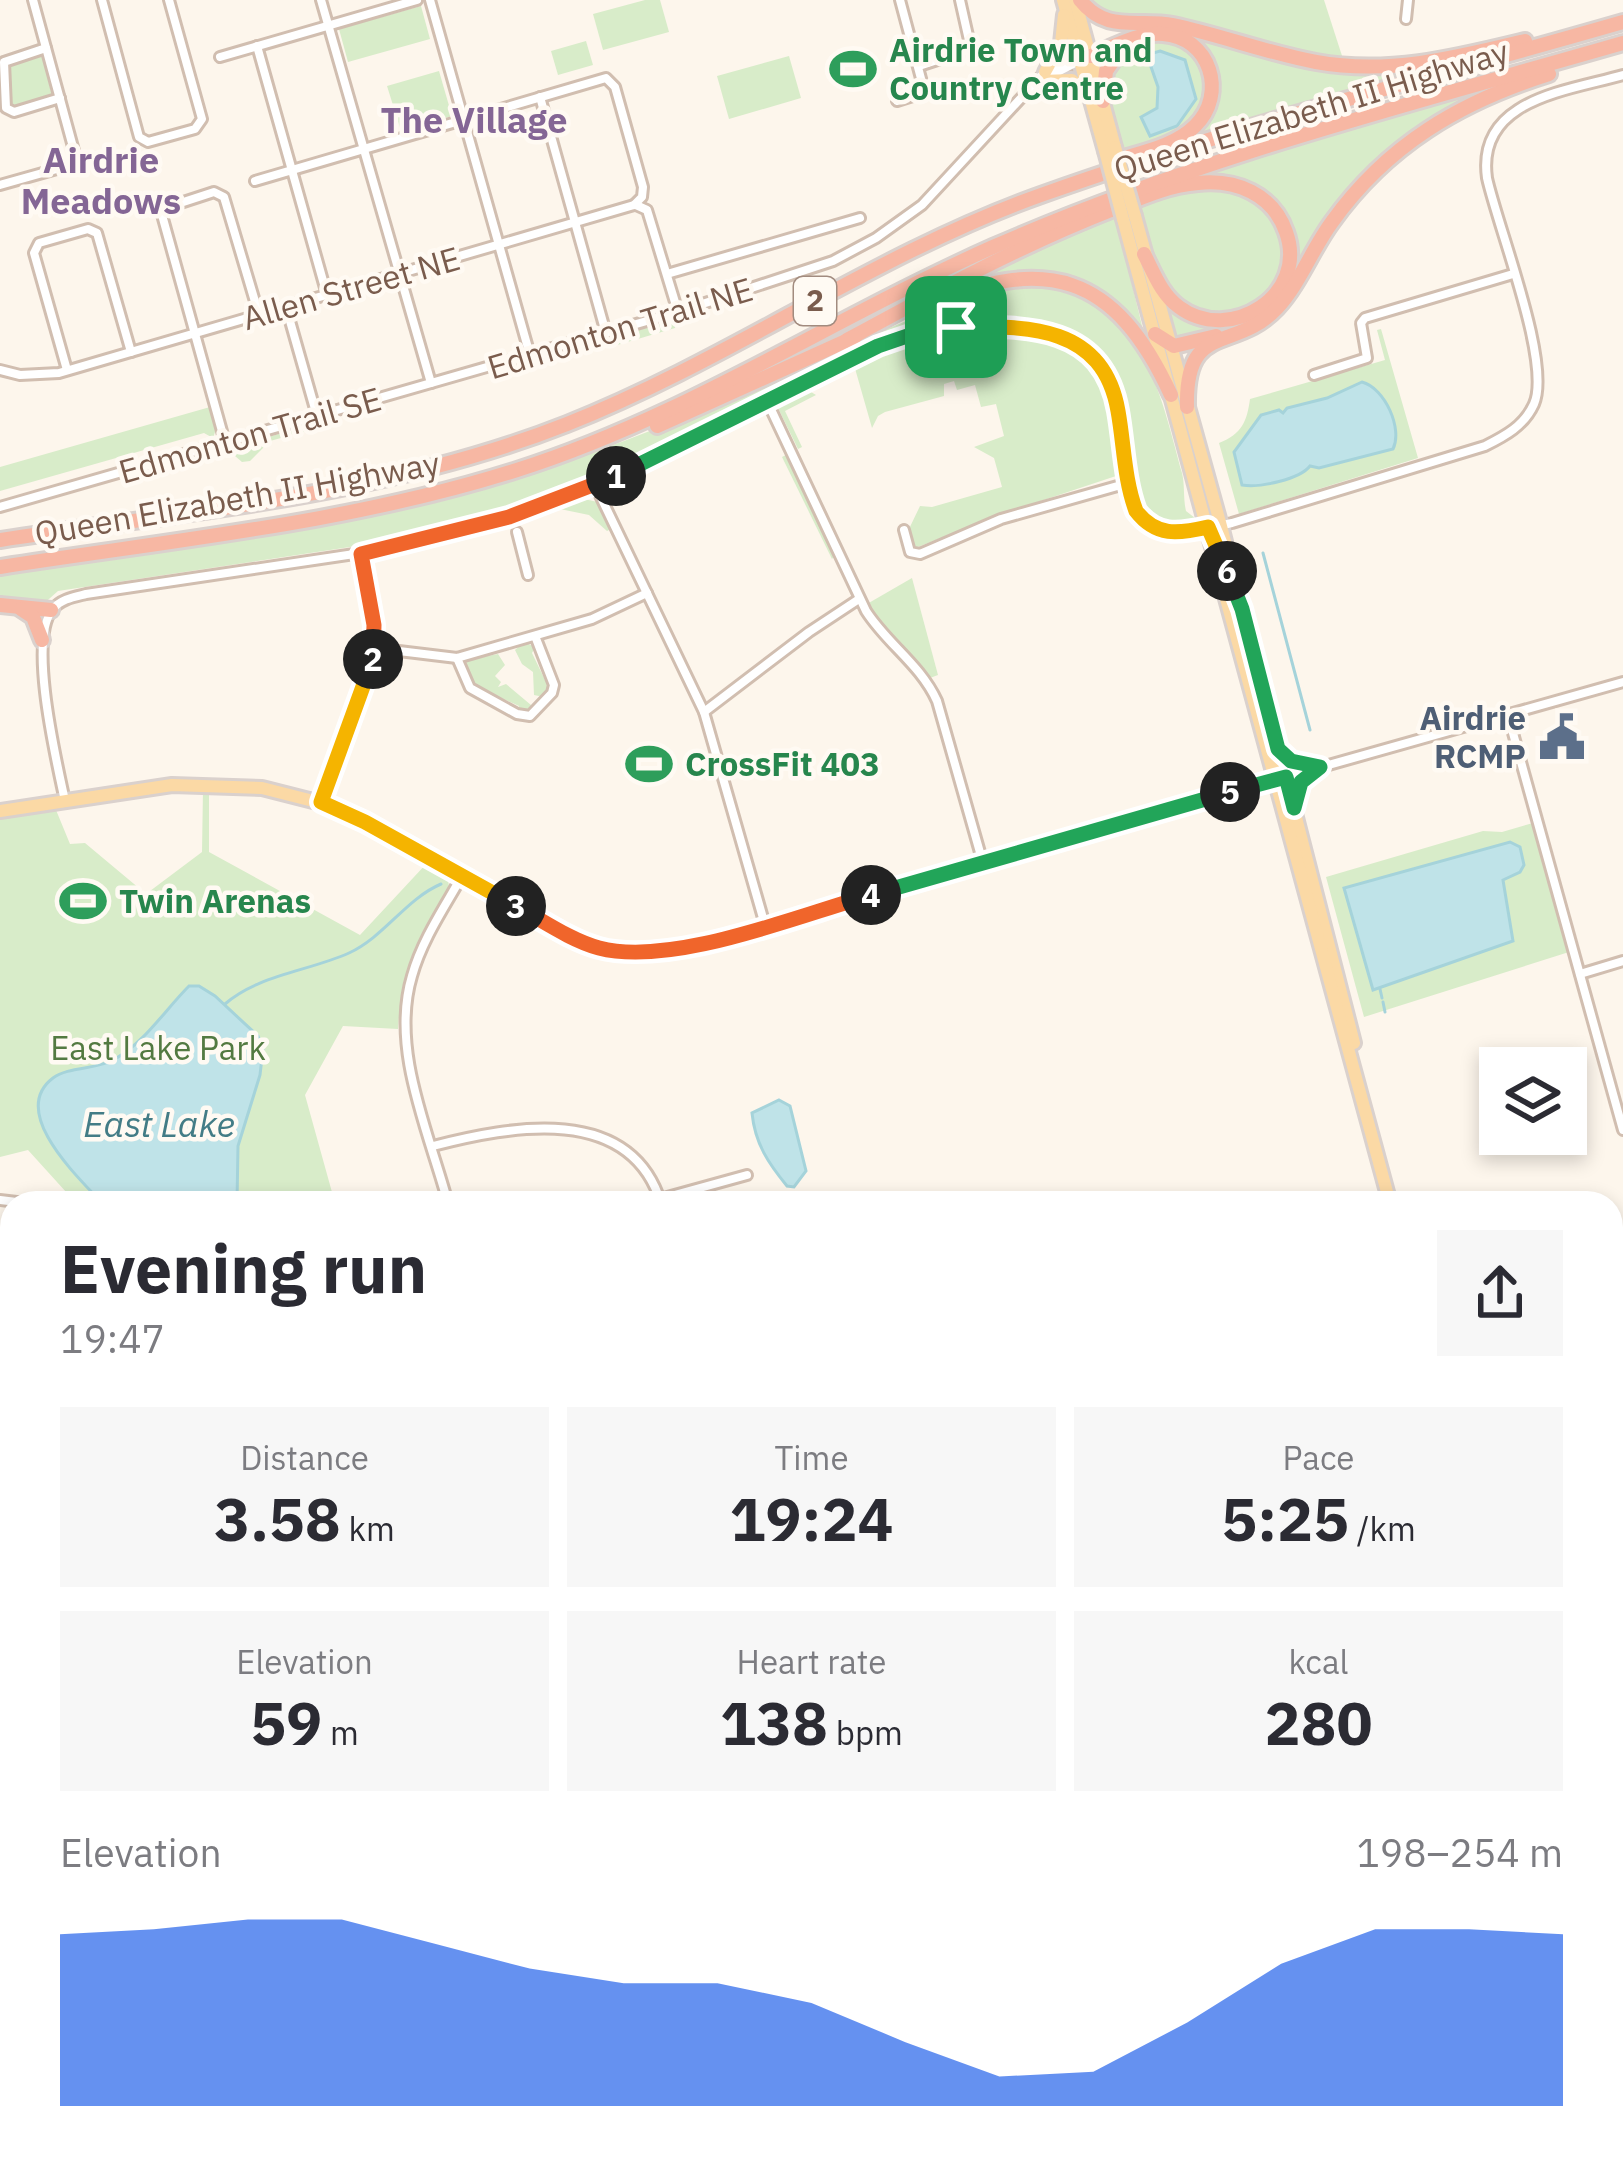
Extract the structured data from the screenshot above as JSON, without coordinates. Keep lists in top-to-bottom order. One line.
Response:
{"streets":{"highway":["Queen Elizabeth II Highway","2"],"street":["Allen Street NE","Edmonton Trail NE","Edmonton Trail SE"]},"crossings":[["Edmonton Trail NE","Edmonton Trail SE"]],"districts":["The Village","Airdrie Meadows"],"water":["East Lake"],"parks":["East Lake Park"],"places":{"sports":["Airdrie Town and Country Centre","CrossFit 403","Twin Arenas"],"public building":["Airdrie RCMP"]},"page":{"pins":["1","6","2","5","4","3"],"heading":["Evening run","19:47"],"stats":[["Distance","3.58 km"],["Time","19:24"],["Pace","5:25 /km"],["Elevation","59 m"],["Heart rate","138 bpm"],["kcal","280"]],"chart":["Elevation","198–254 m"]}}
